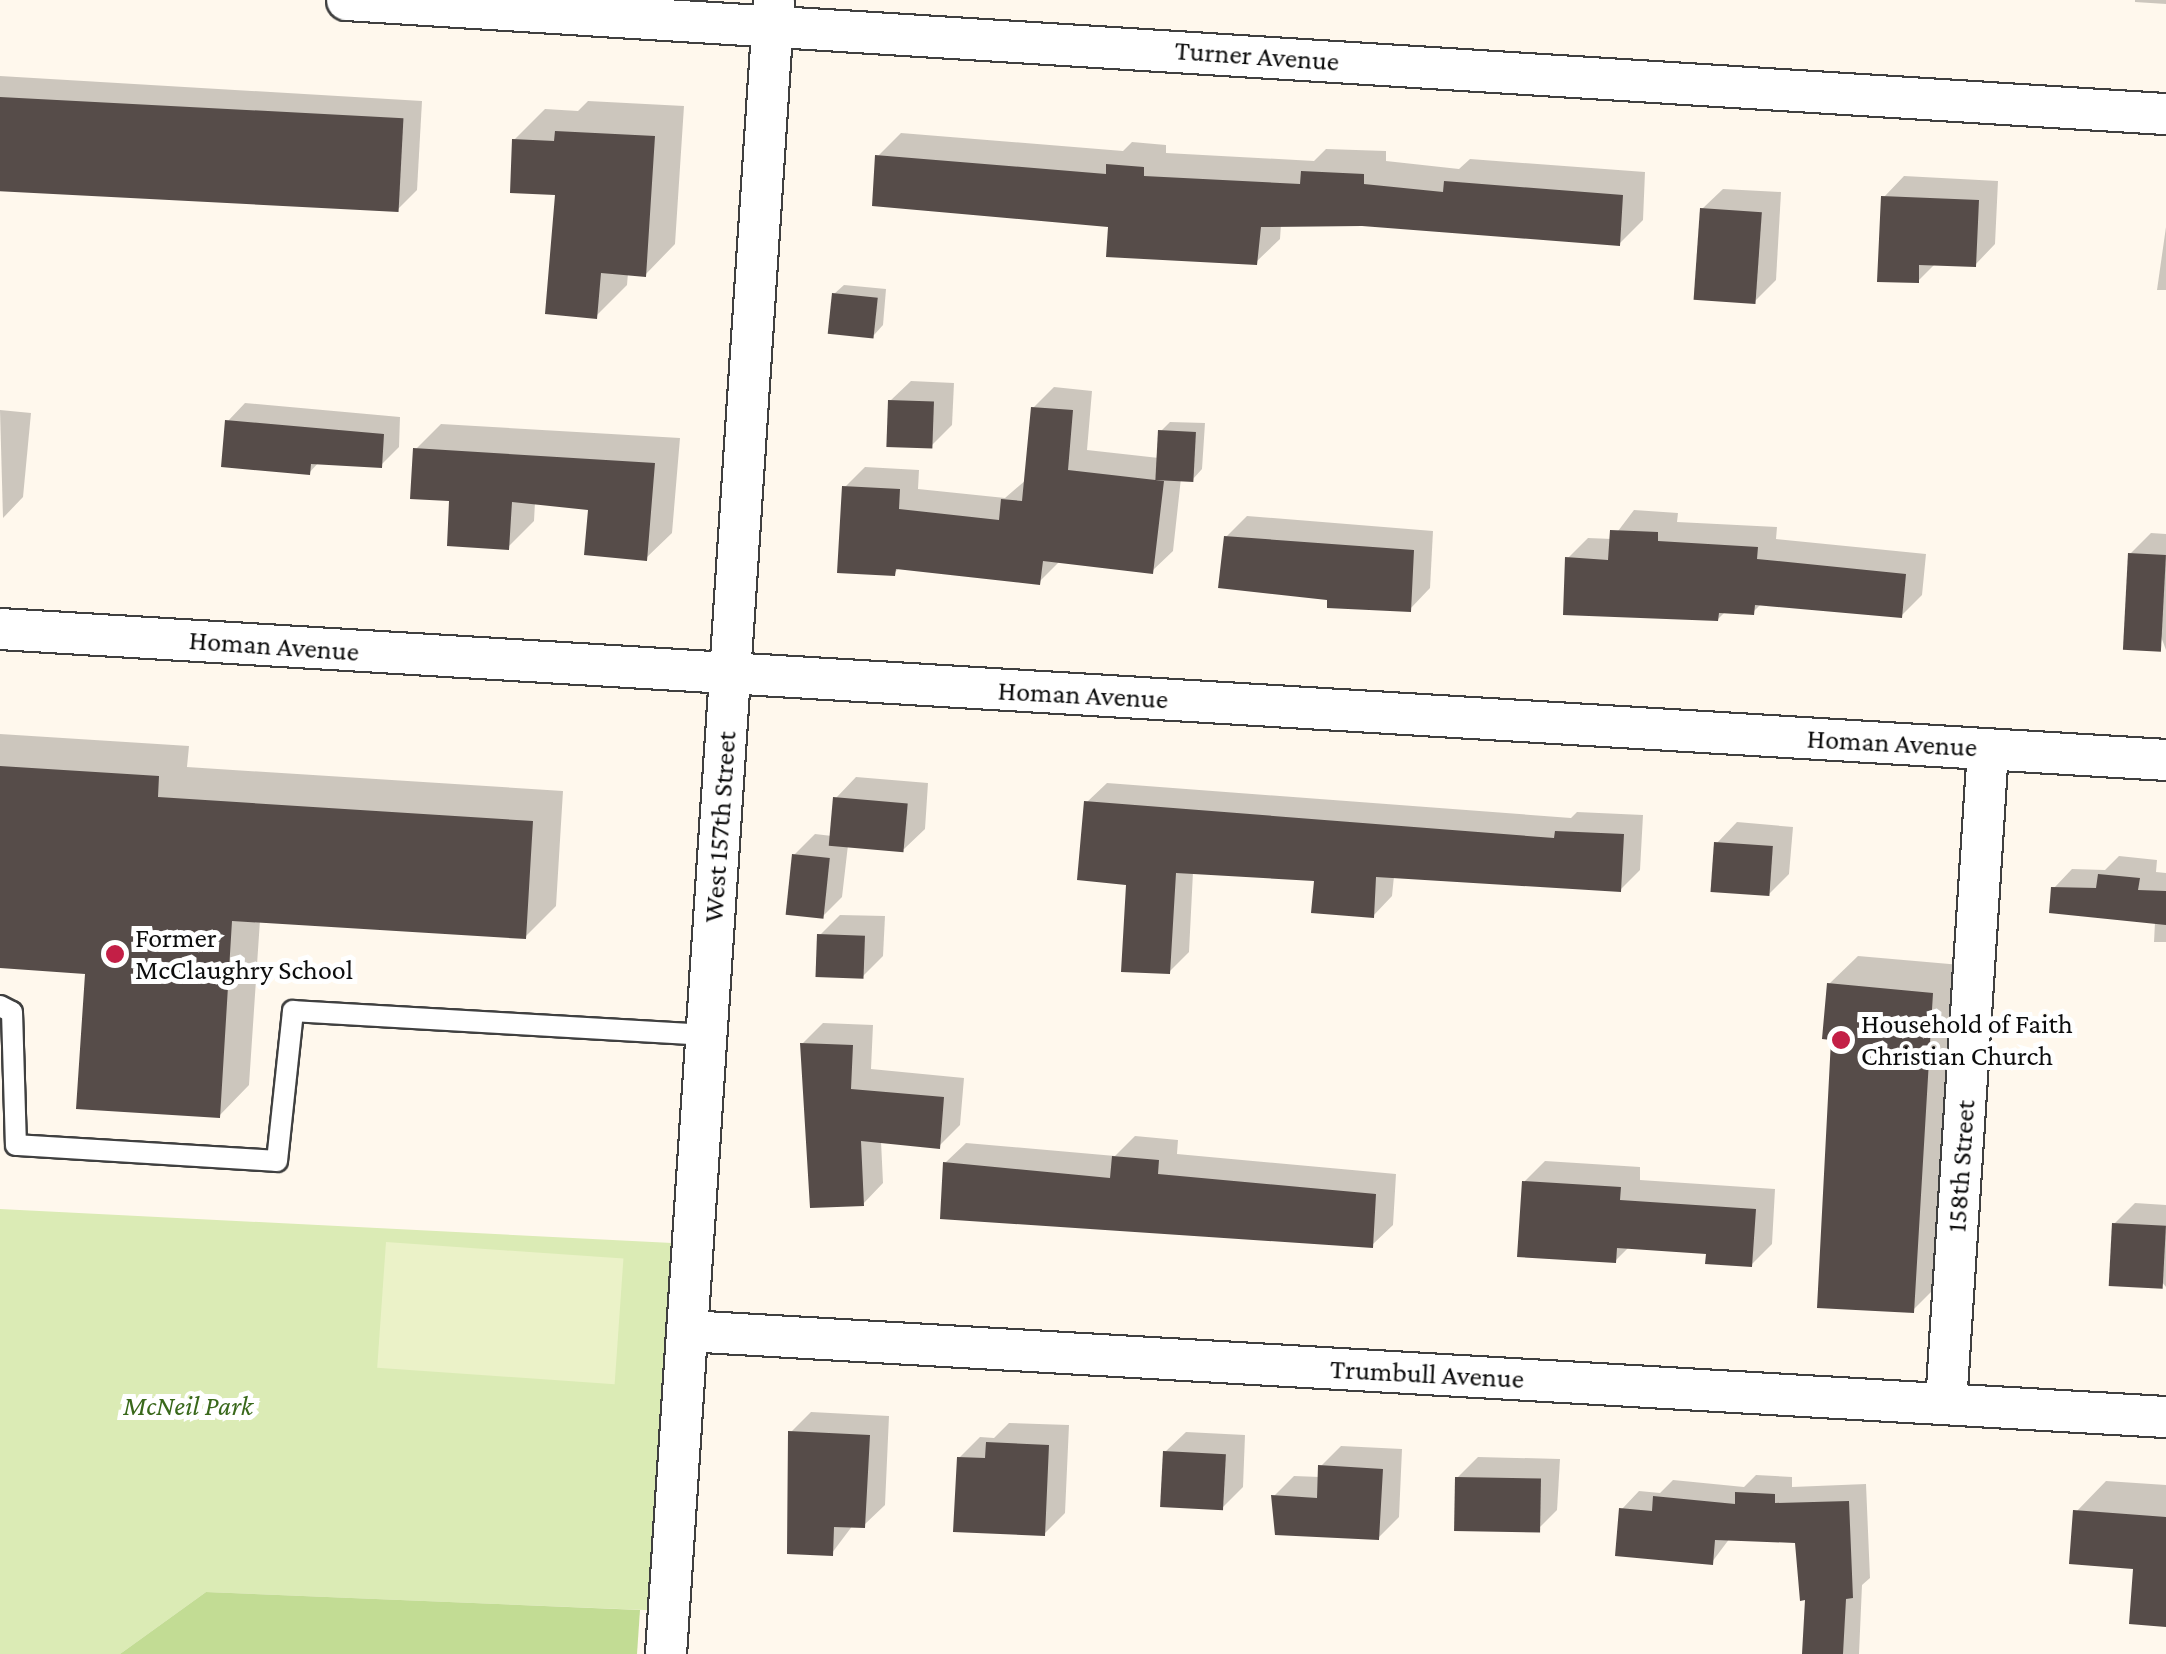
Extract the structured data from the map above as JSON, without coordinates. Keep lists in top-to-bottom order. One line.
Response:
{"streets":{"street":["Turner Avenue","Homan Avenue","West 157th Street","158th Street","Trumbull Avenue"]},"crossings":[["Turner Avenue","West 157th Street"],["Homan Avenue","West 157th Street"],["Homan Avenue","158th Street"],["West 157th Street","Trumbull Avenue"],["158th Street","Trumbull Avenue"]],"parks":["McNeil Park"],"places":["Former McClaughry School","Household of Faith Christian Church"]}
